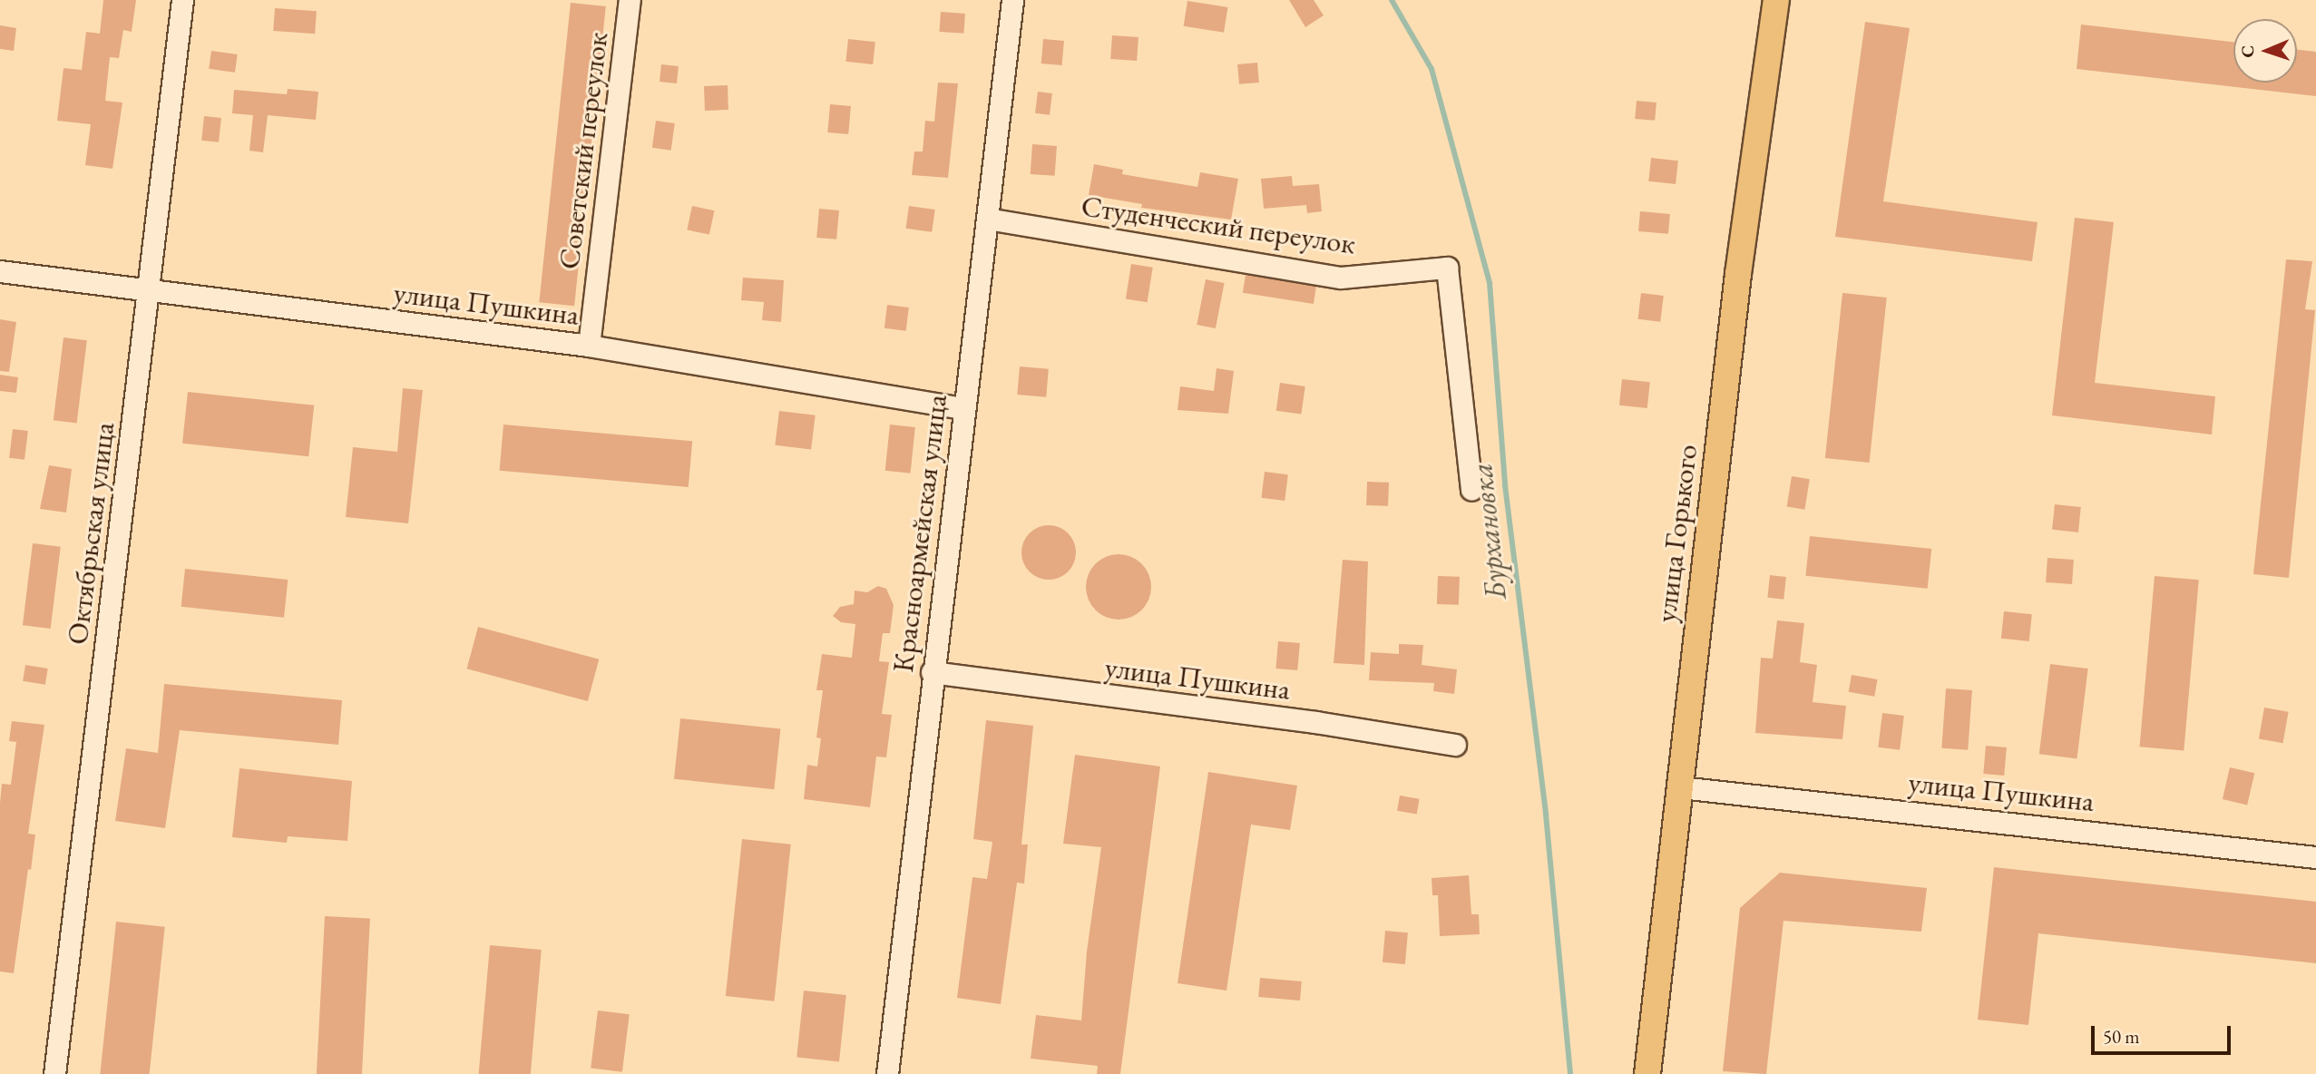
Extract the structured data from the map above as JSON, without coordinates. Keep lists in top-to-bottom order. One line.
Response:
{"streets":{"main road":["улица Горького"],"street":["Советский переулок","Студенческий переулок","улица Пушкина","Октябрьская улица","Красноармейская улица"]},"crossings":[["Советский переулок","улица Пушкина"],["Студенческий переулок","Красноармейская улица"],["улица Пушкина","Октябрьская улица"],["улица Пушкина","Красноармейская улица"],["улица Пушкина","улица Горького"]],"water":["Бурхановка"],"scale_bar":"50 m","north":"left"}
